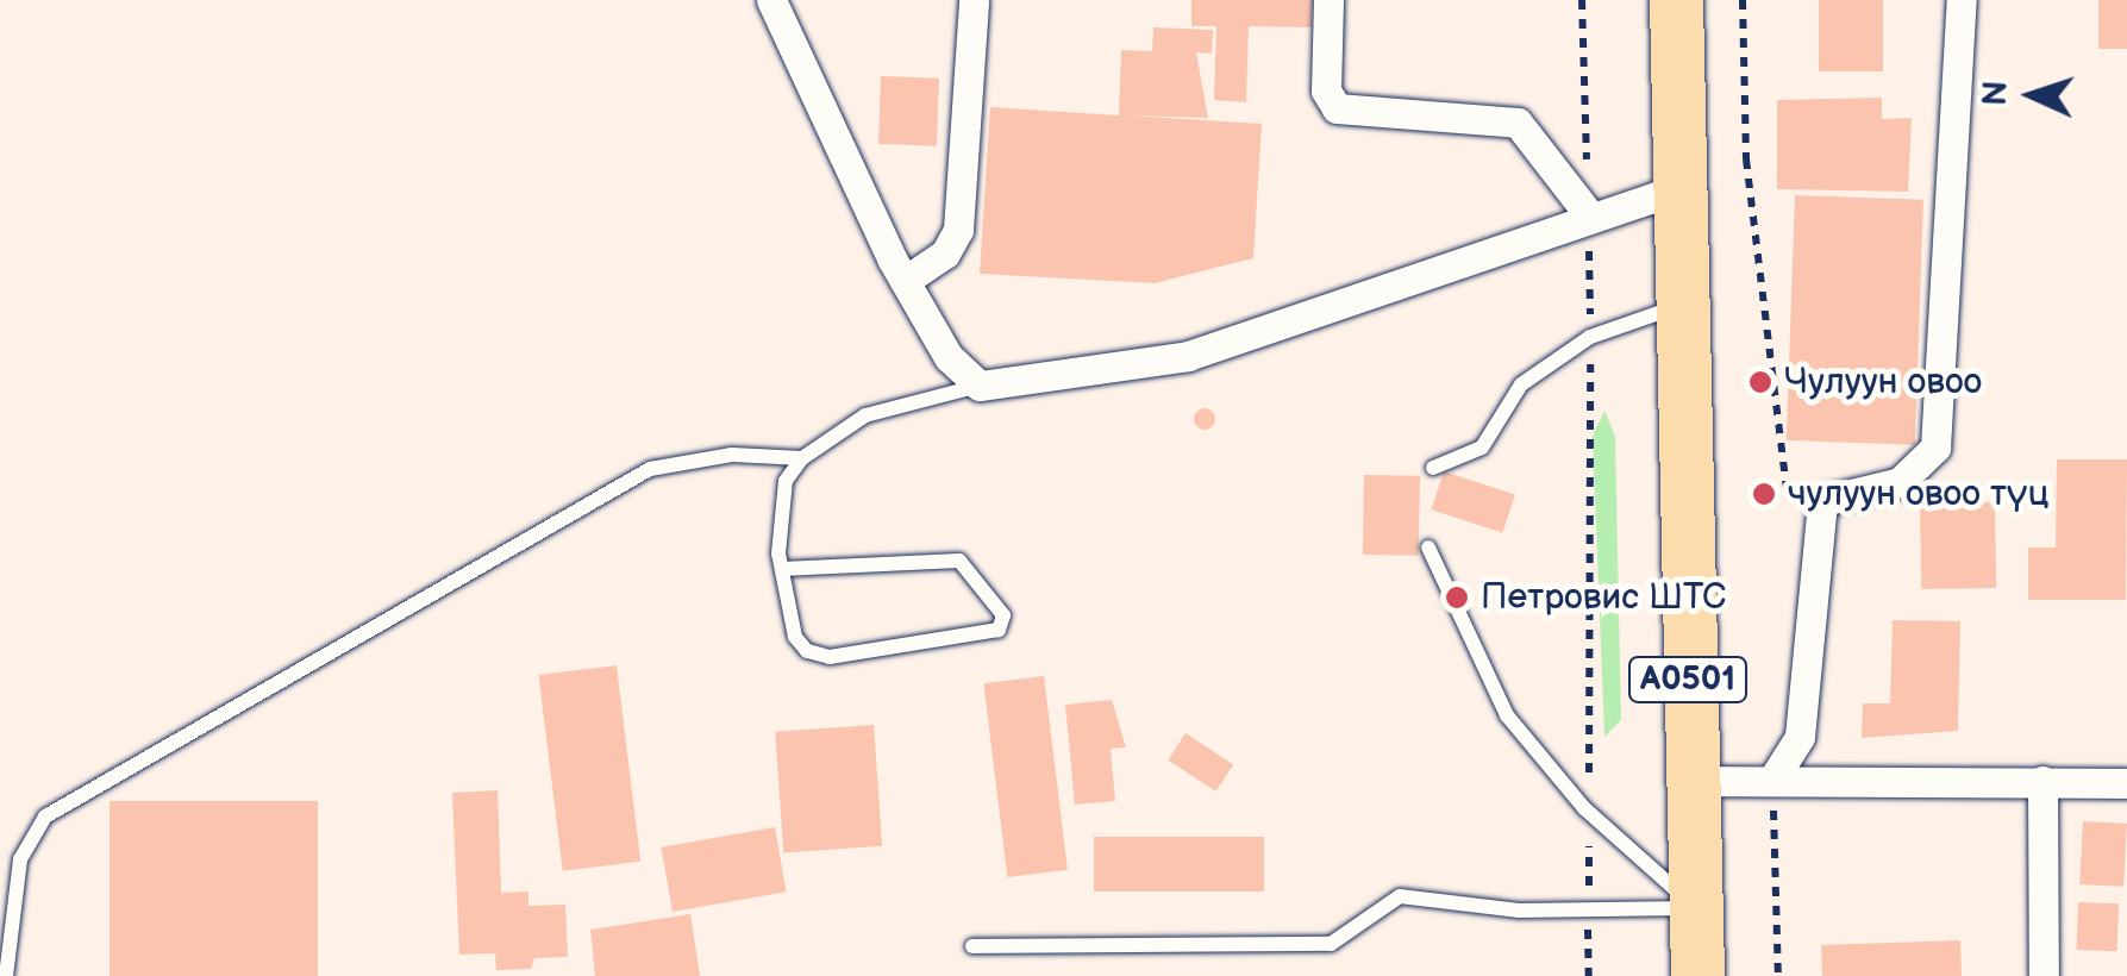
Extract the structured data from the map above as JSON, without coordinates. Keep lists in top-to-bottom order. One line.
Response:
{"streets":{"highway":["A0501"]},"places":["Чулуун овоо","чулуун овоо түц","Петровис ШТС"],"north":"left"}
